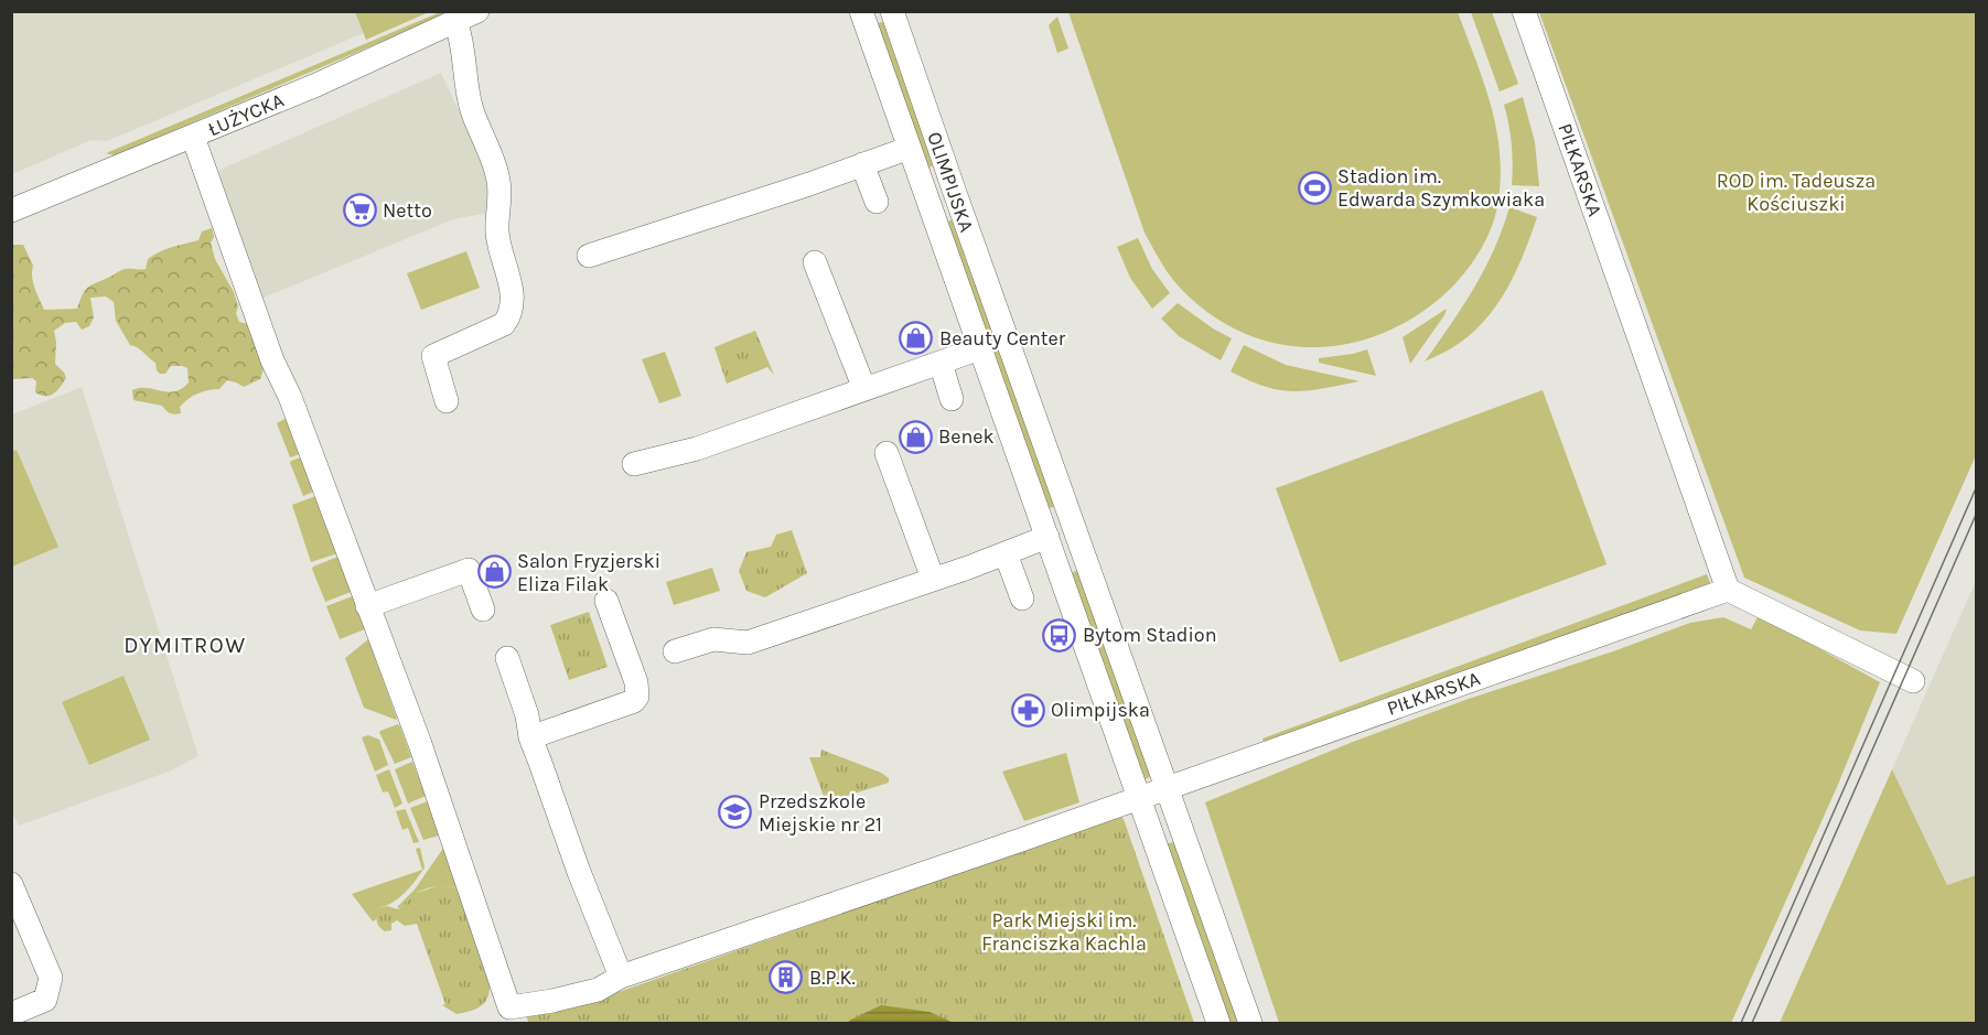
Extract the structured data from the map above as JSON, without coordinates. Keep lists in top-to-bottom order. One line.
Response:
{"streets":{"street":["ŁUŻYCKA","PIŁKARSKA","OLIMPIJSKA"]},"crossings":[["PIŁKARSKA","OLIMPIJSKA"]],"districts":["DYMITROW"],"parks":["ROD im. Tadeusza Kościuszki","Park Miejski im. Franciszka Kachla"],"places":{"sports":["Stadion im. Edwarda Szymkowiaka"],"supermarket":["Netto"],"shop":["Beauty Center","Benek","Salon Fryzjerski Eliza Filak"],"bus stop":["Bytom Stadion"],"pharmacy":["Olimpijska"],"school or university":["Przedszkole Miejskie nr 21"],"building":["B.P.K."]}}
